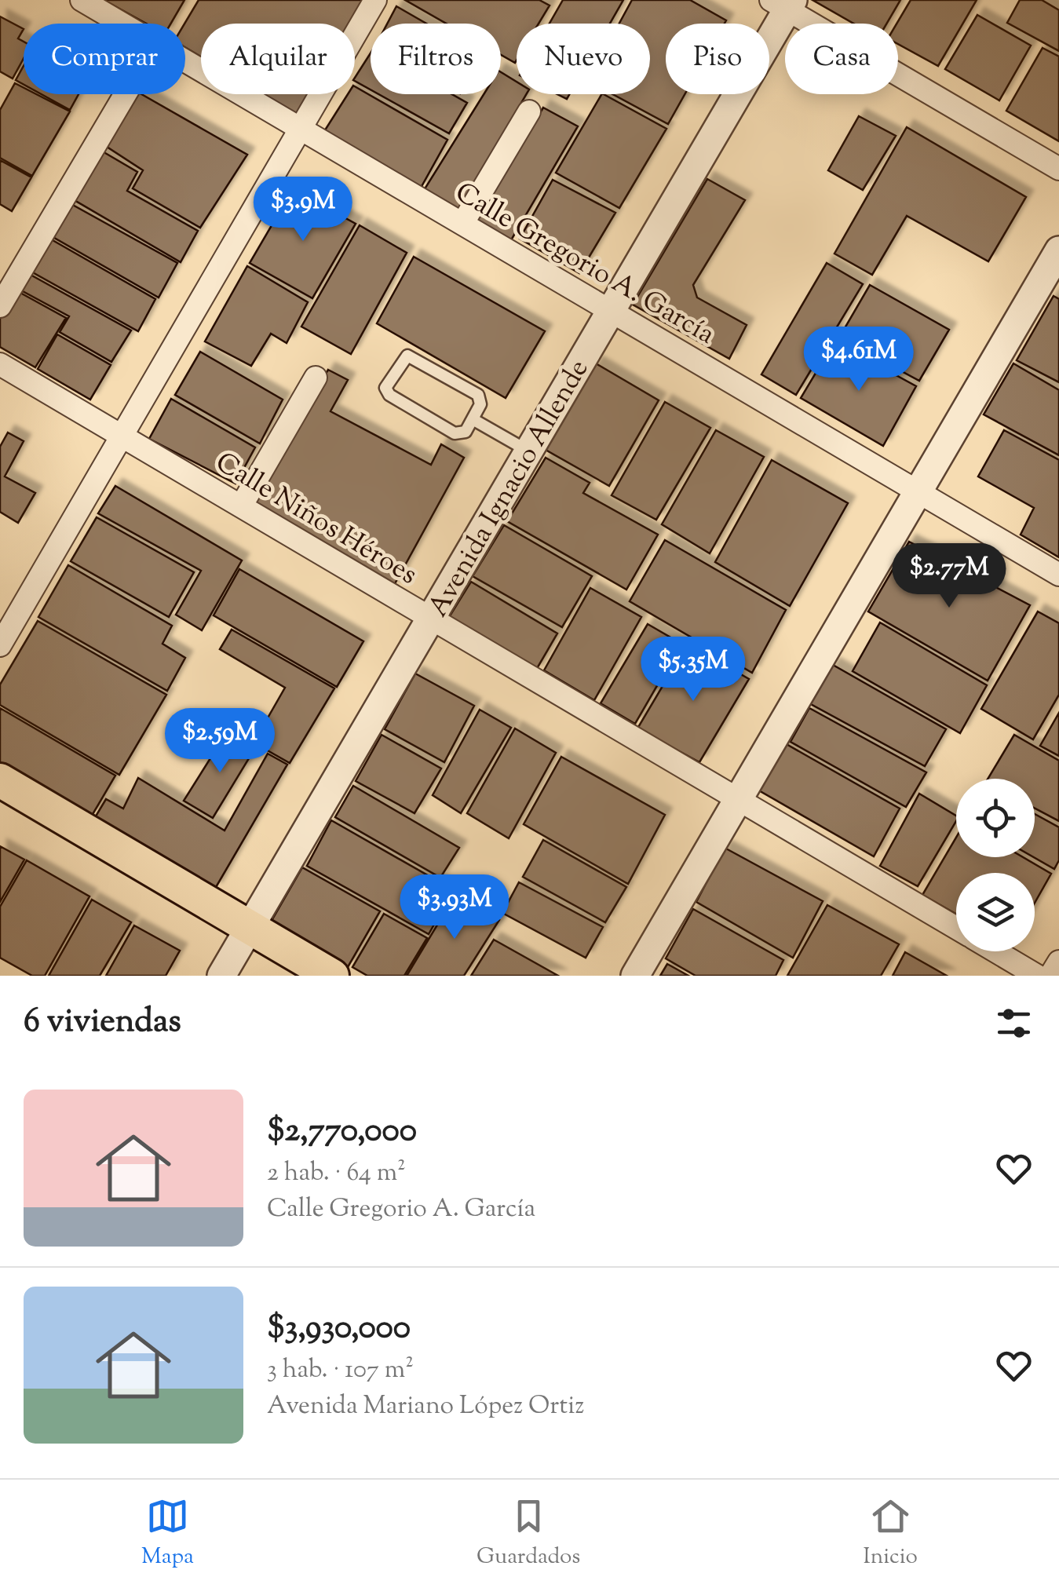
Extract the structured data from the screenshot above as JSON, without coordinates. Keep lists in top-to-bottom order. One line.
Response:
{"streets":{"street":["Calle Gregorio A. García","Avenida Ignacio Allende","Calle Niños Héroes"]},"crossings":[["Calle Gregorio A. García","Avenida Ignacio Allende"],["Avenida Ignacio Allende","Calle Niños Héroes"]],"page":{"chip":["Comprar","Alquilar","Filtros","Nuevo","Piso","Casa"],"price":["$3.9M","$4.61M","$2.77M","$5.35M","$2.59M","$3.93M"],"heading":"6 viviendas","list":[{"name":"$2,770,000","note":"2 hab. · 64 m² · Calle Gregorio A. García"},{"name":"$3,930,000","note":"3 hab. · 107 m² · Avenida Mariano López Ortiz"}],"tabs":["Mapa","Guardados","Inicio"]}}
